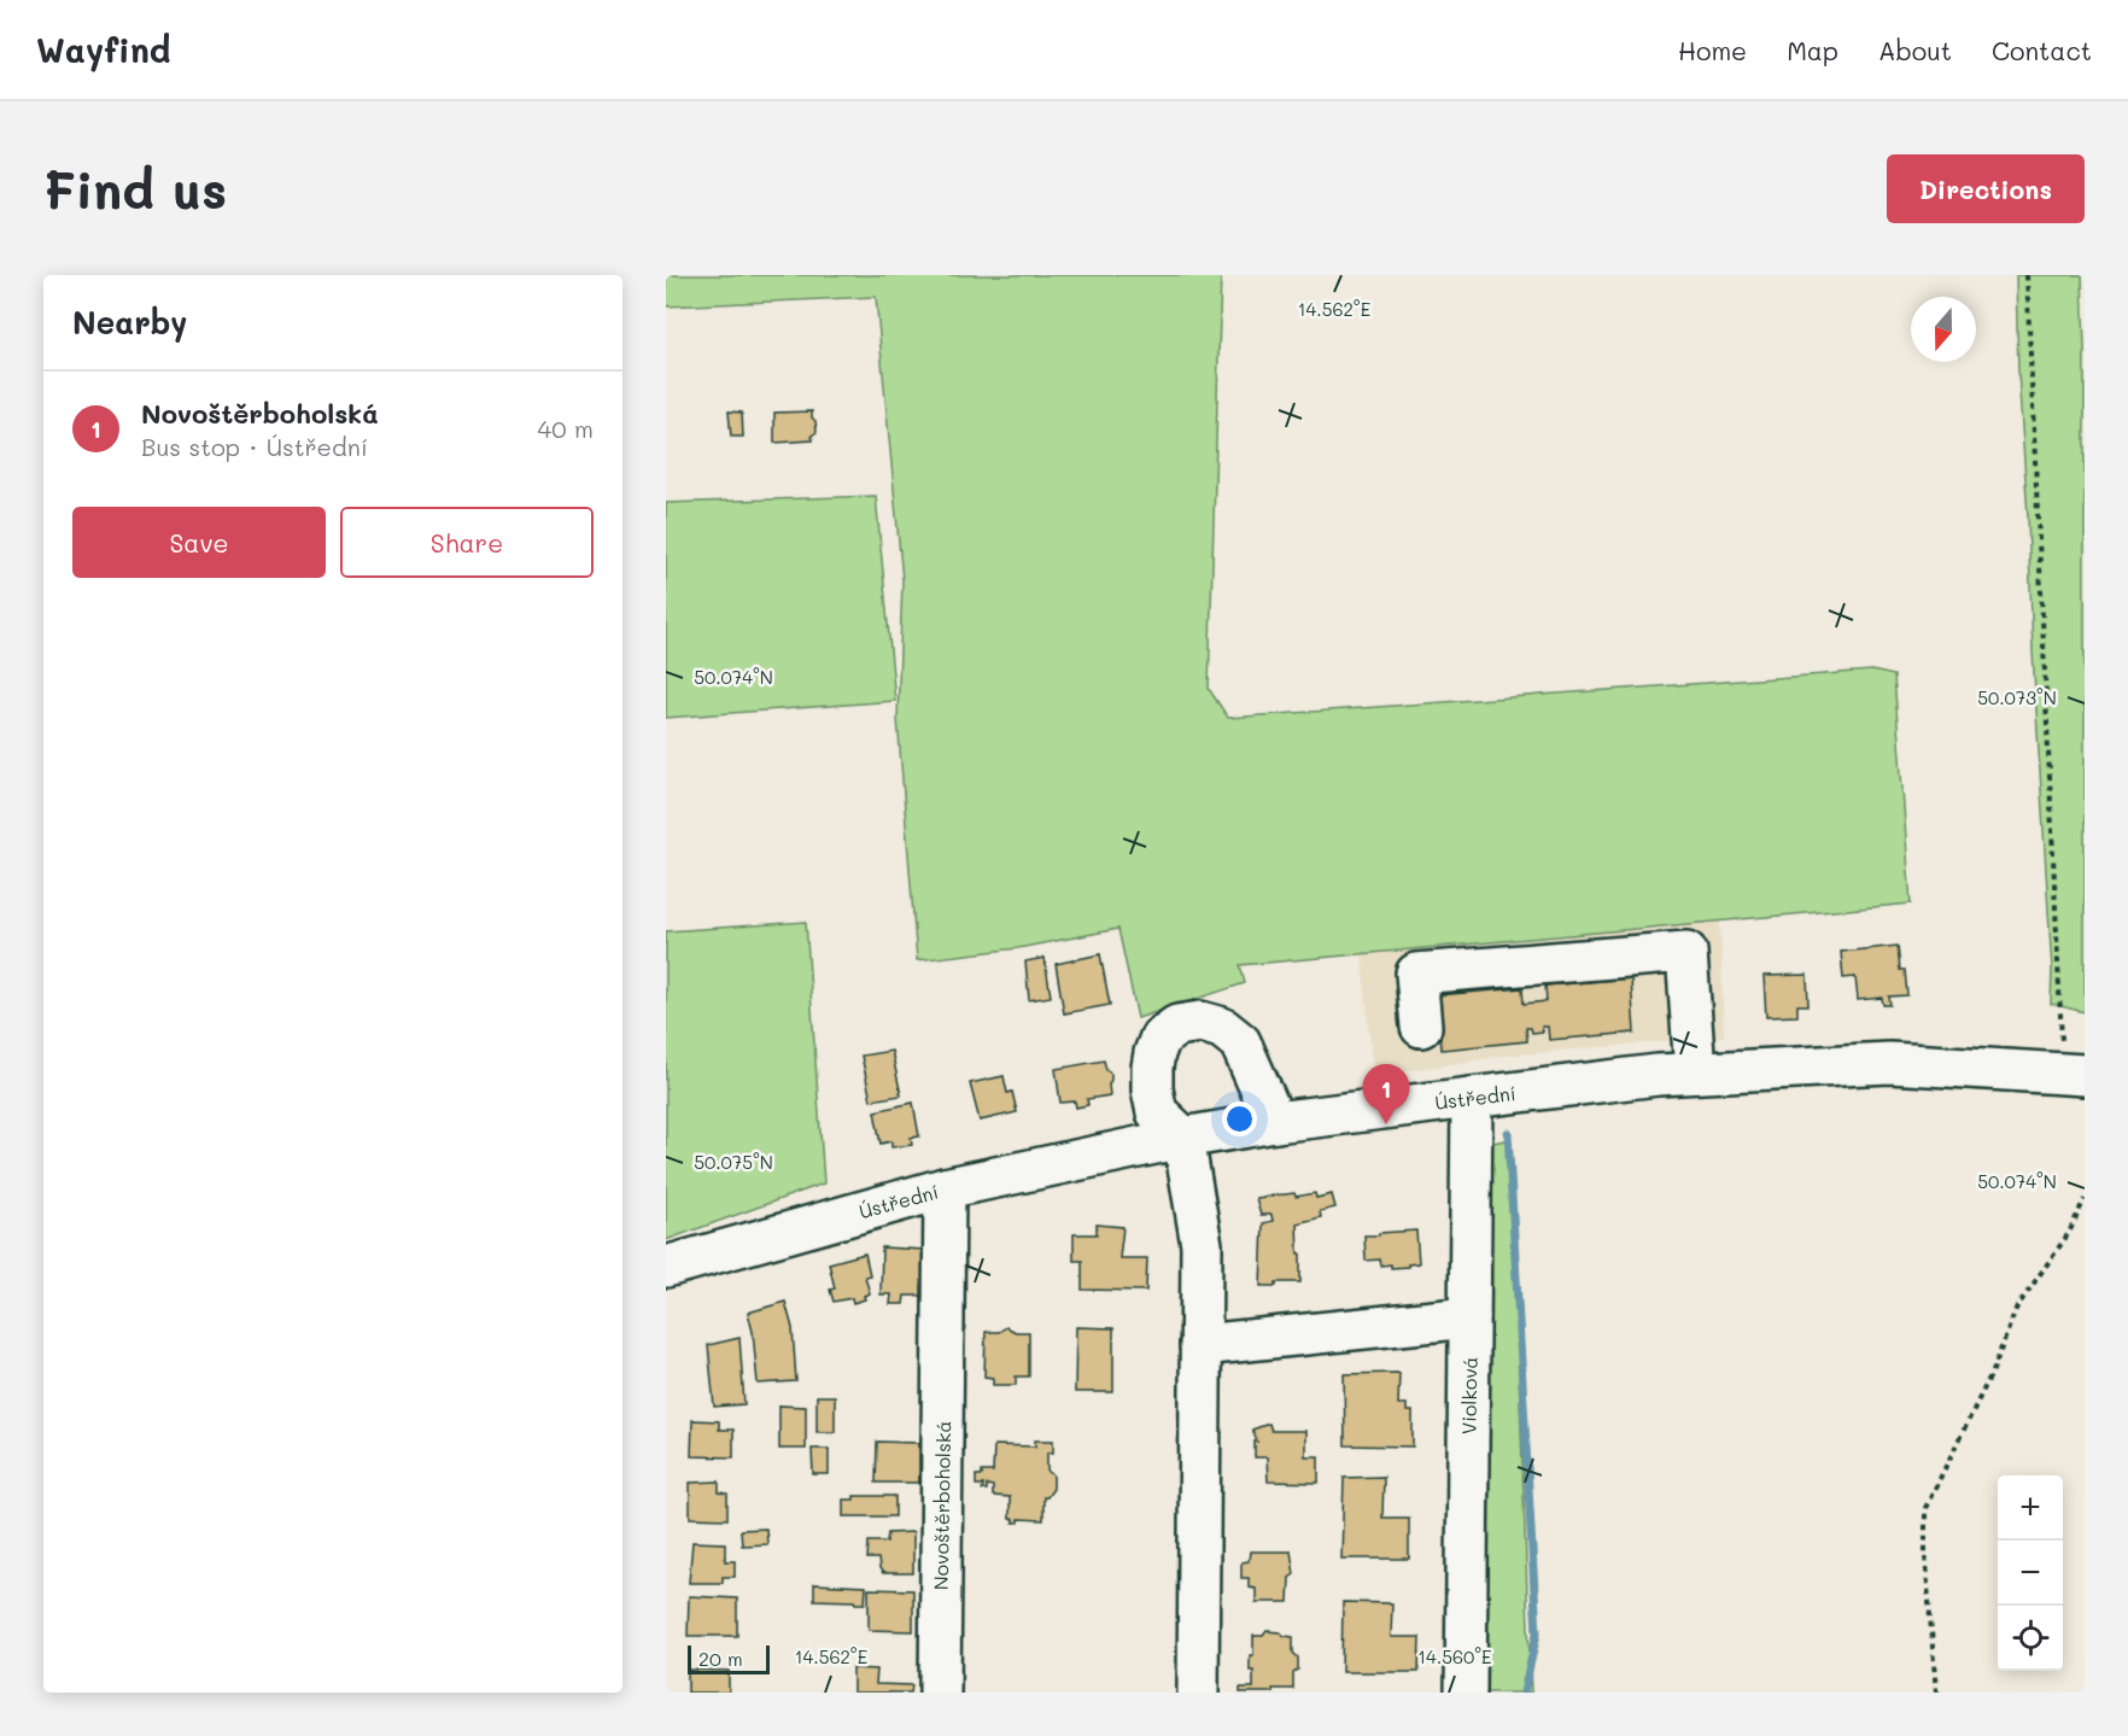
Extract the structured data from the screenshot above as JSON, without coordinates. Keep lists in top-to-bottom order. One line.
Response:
{"streets":{"street":["Ústřední","Violková","Novoštěrboholská"]},"crossings":[["Ústřední","Violková"],["Ústřední","Novoštěrboholská"]],"scale_bar":"20 m","north":"bottom","page":{"header":"Wayfind","nav":["Home","Map","About","Contact"],"buttons":["Directions",["Save","Share"]],"title":"Find us","heading":"Nearby","list":[{"mark":"1","name":"Novoštěrboholská","note":"Bus stop · Ústřední","value":"40 m"}],"pins":"1","map_buttons":["+","−"],"scale":"20 m"},"coordinates":["14.562°E","50.074°N","50.073°N","50.075°N","14.560°E"]}
